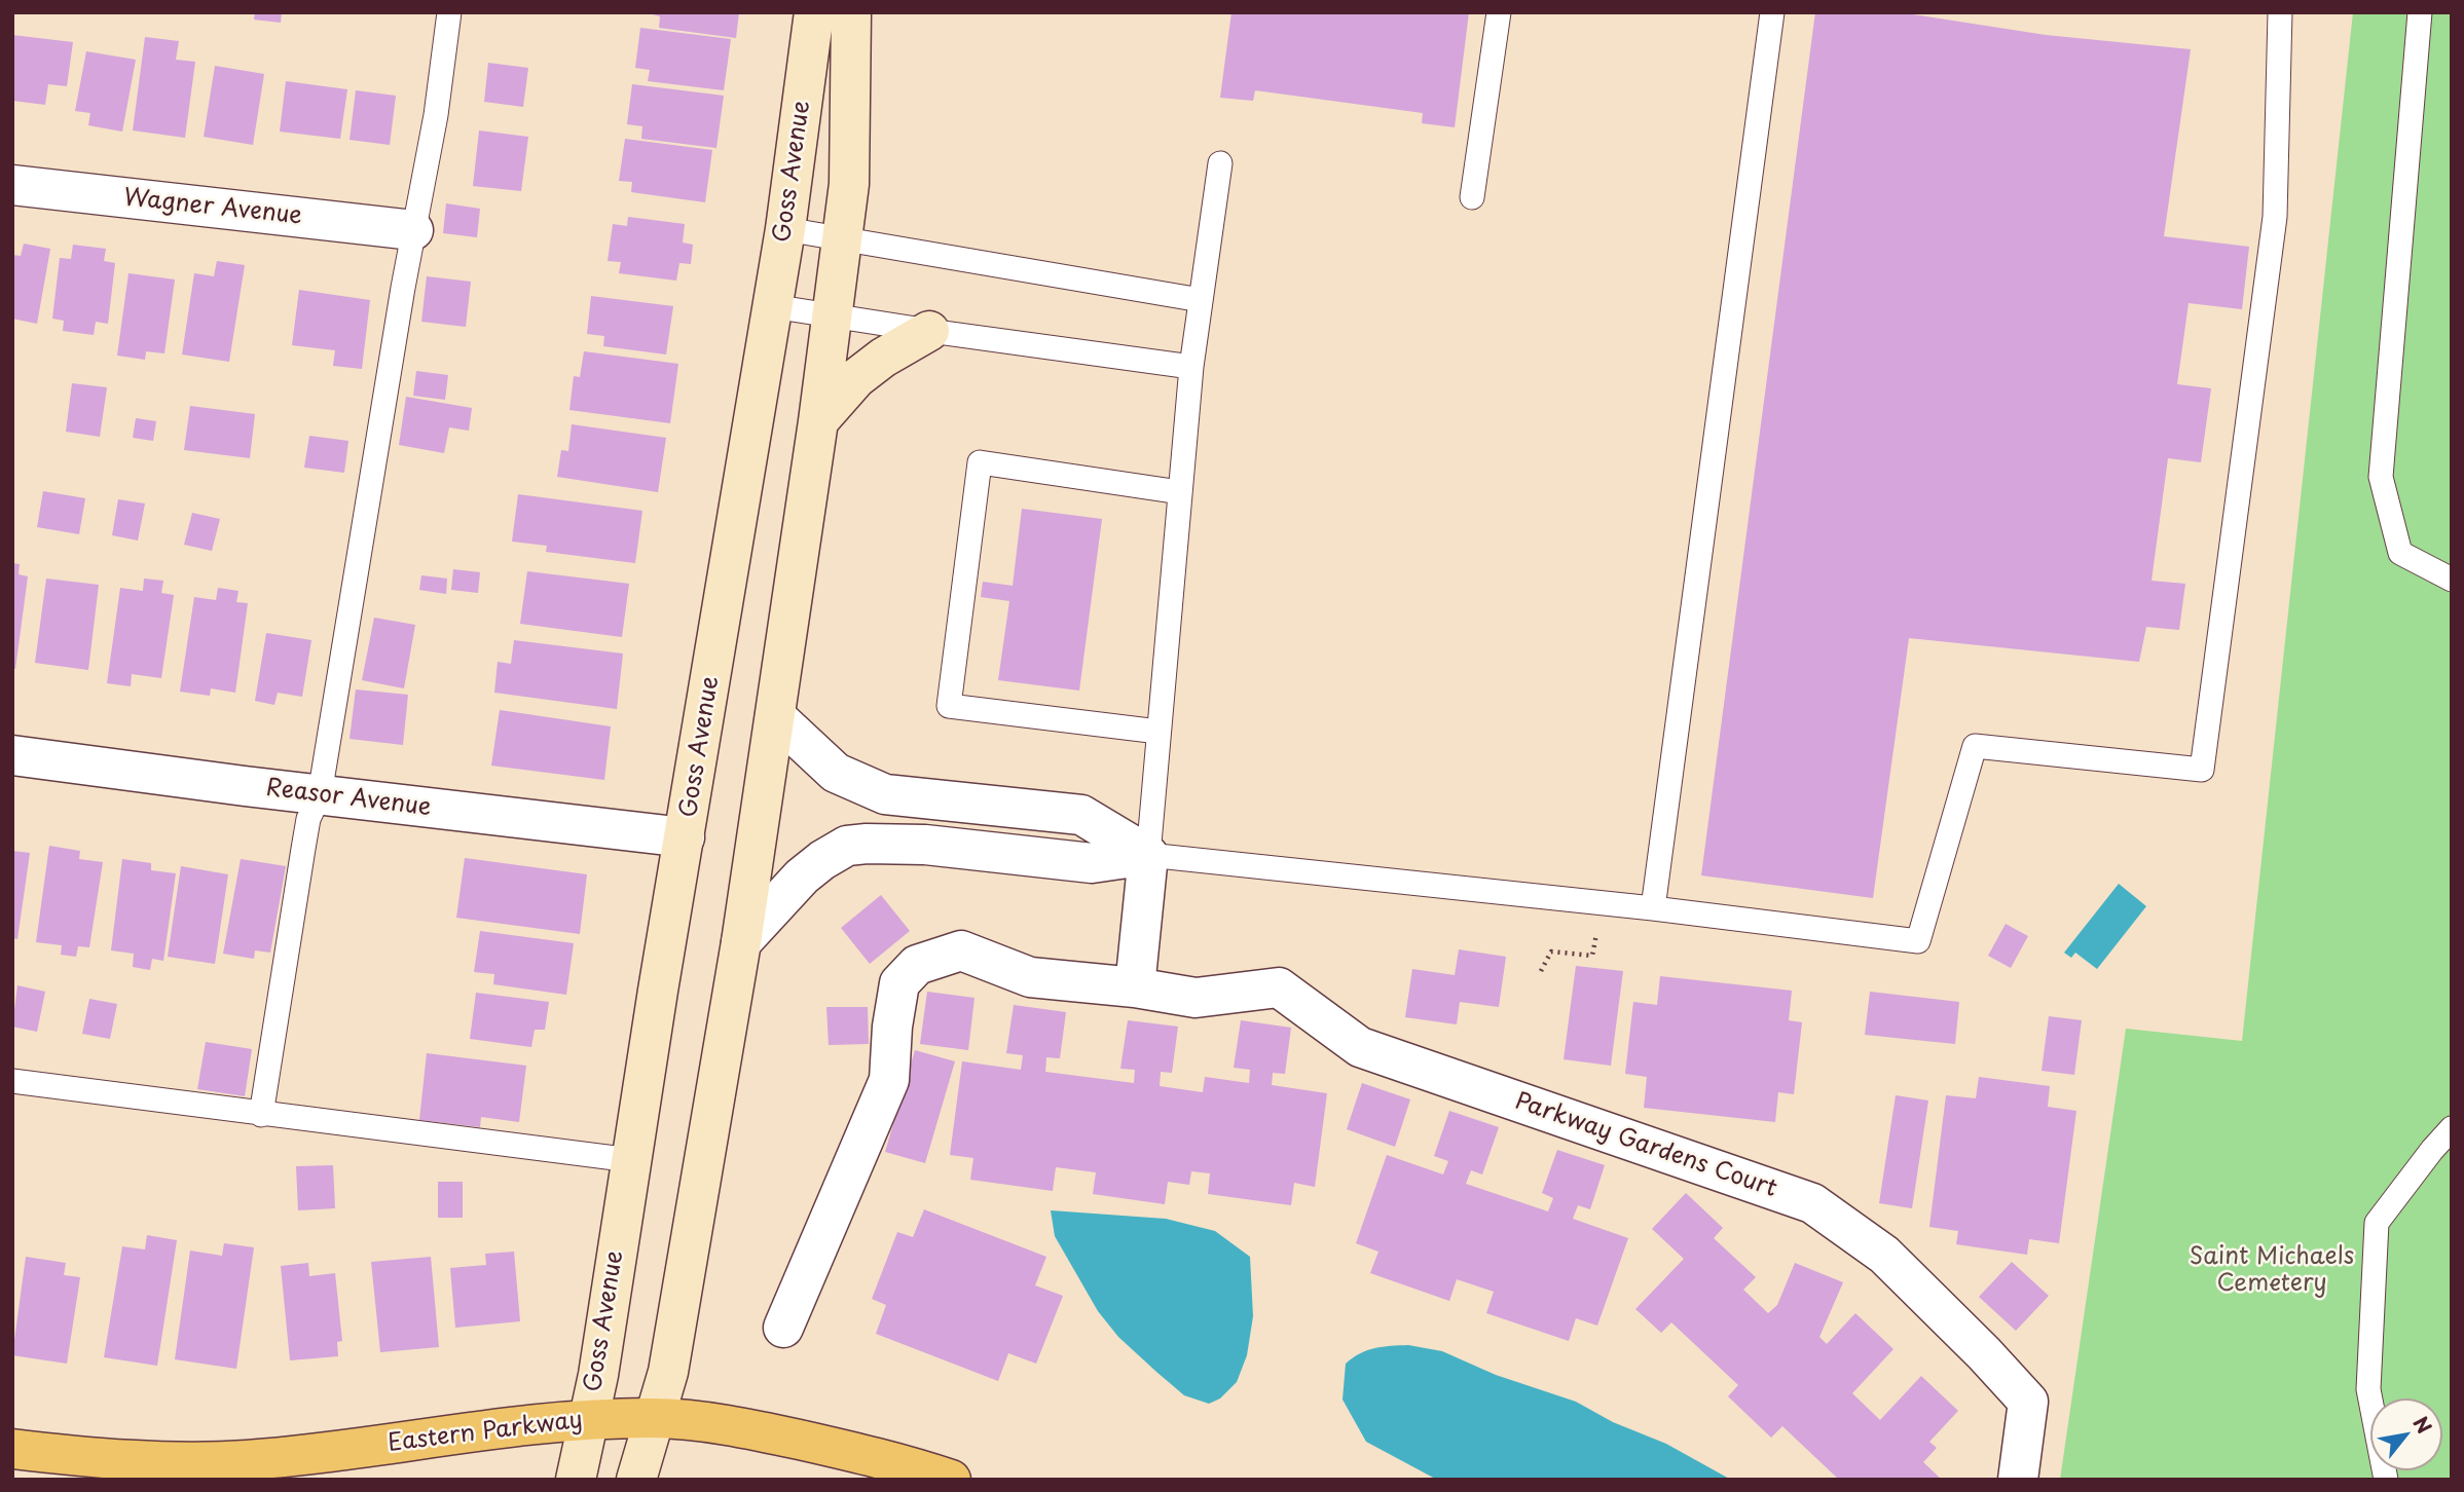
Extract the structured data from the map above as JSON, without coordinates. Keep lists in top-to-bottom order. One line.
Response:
{"streets":{"main road":["Goss Avenue","Eastern Parkway"],"street":["Wagner Avenue","Reasor Avenue","Parkway Gardens Court"]},"crossings":[["Goss Avenue","Reasor Avenue"],["Goss Avenue","Eastern Parkway"]],"parks":["Saint Michaels Cemetery"],"north":"top right"}
